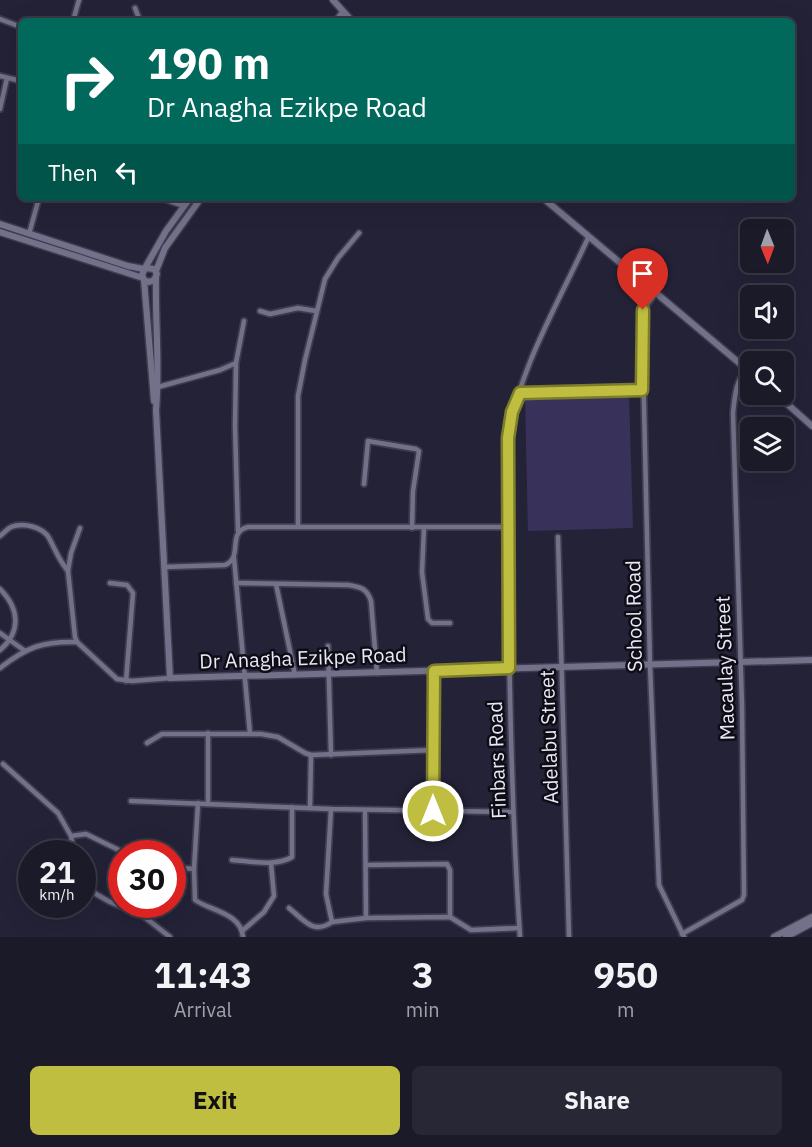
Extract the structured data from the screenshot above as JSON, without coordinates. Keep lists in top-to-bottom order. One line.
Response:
{"streets":{"street":["School Road","Dr Anagha Ezikpe Road","Macaulay Street","Adelabu Street","Finbars Road"]},"crossings":[["School Road","Dr Anagha Ezikpe Road"],["School Road","Macaulay Street"],["Dr Anagha Ezikpe Road","Macaulay Street"],["Dr Anagha Ezikpe Road","Adelabu Street"],["Dr Anagha Ezikpe Road","Finbars Road"]],"north":"bottom","page":{"turn":["190 m","Dr Anagha Ezikpe Road"],"then":"Then","speed":"21 km/h","limit":"30","eta":["11:43","Arrival","3","min","950","m"],"buttons":["Exit","Share"]}}
